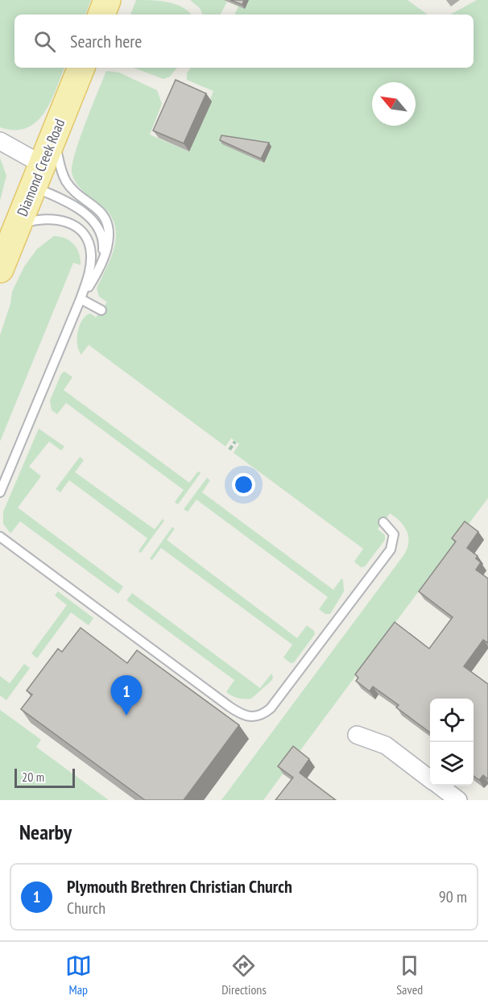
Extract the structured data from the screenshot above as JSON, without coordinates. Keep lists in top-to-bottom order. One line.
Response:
{"streets":{"main road":["Diamond Creek Road"]},"scale_bar":"20 m","north":"top left","page":{"search":"Search here","pins":"1","scale":"20 m","heading":"Nearby","list":[{"mark":"1","name":"Plymouth Brethren Christian Church","note":"Church","value":"90 m"}],"nav":["Map","Directions","Saved"]}}
